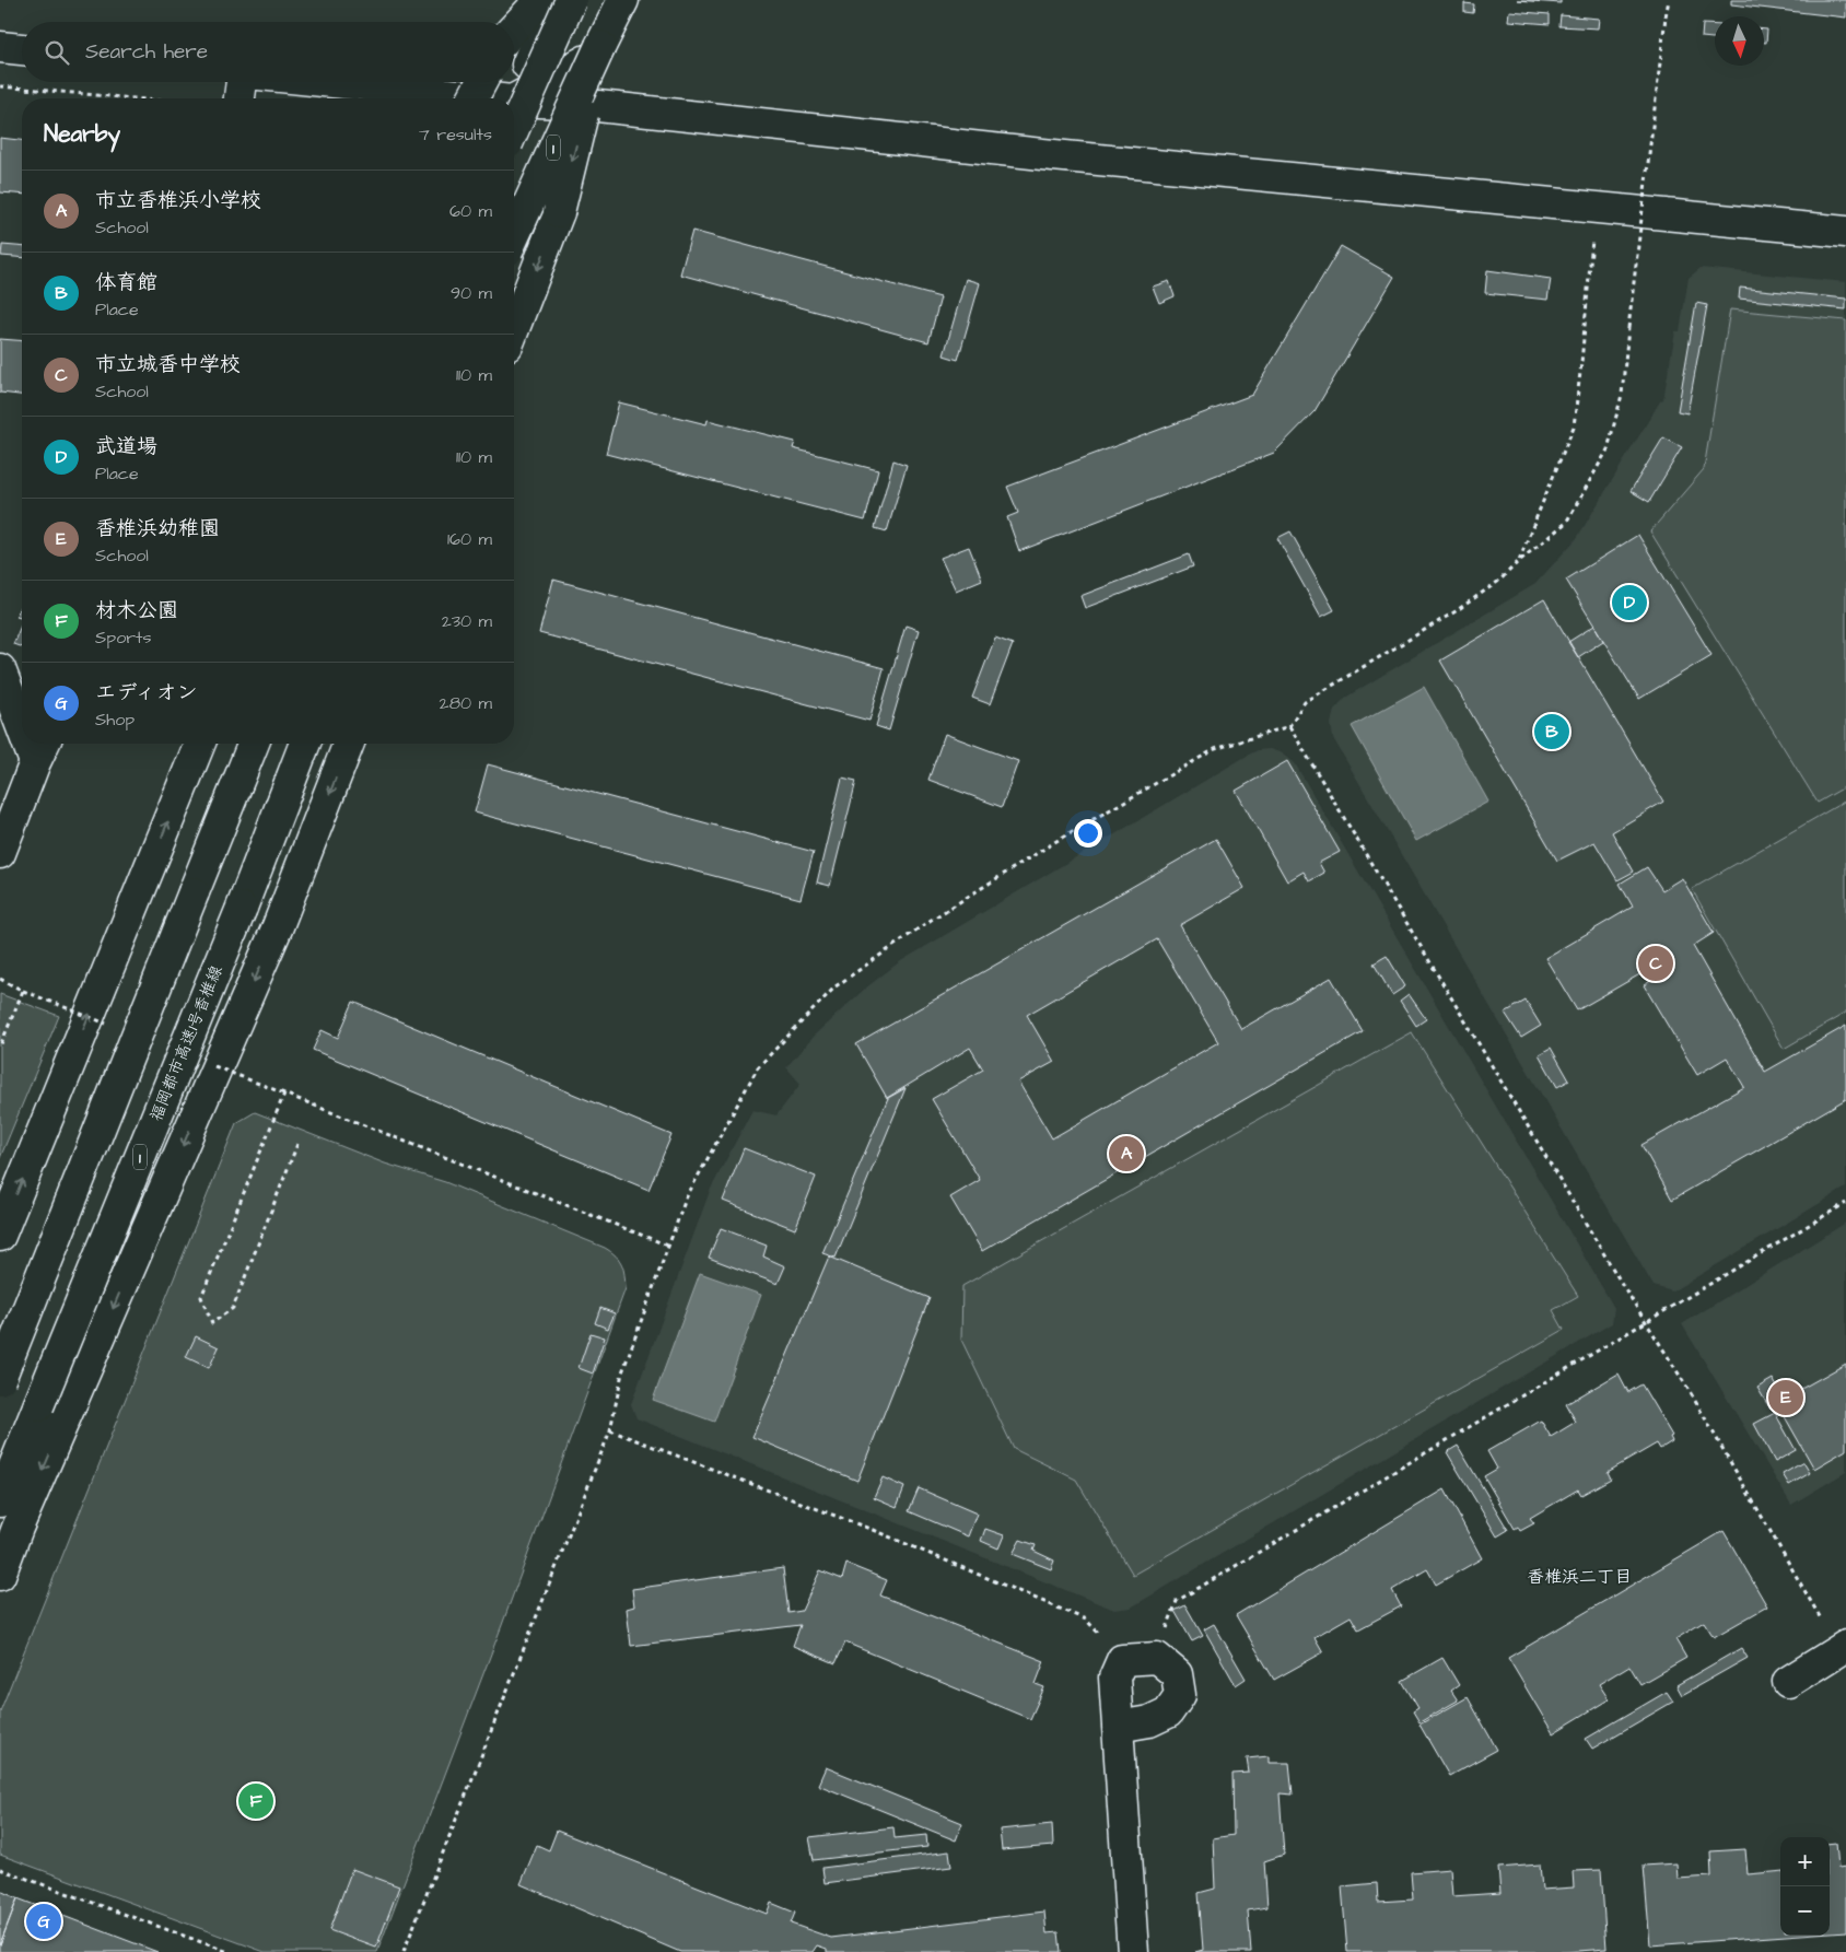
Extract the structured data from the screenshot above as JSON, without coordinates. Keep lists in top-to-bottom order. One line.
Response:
{"streets":{"main road":["1","福岡都市高速1号香椎線"]},"districts":["香椎浜二丁目"],"north":"bottom","page":{"search":"Search here","heading":["Nearby","7 results"],"list":[{"mark":"A","name":"市立香椎浜小学校","note":"School","value":"60 m"},{"mark":"B","name":"体育館","note":"Place","value":"90 m"},{"mark":"C","name":"市立城香中学校","note":"School","value":"110 m"},{"mark":"D","name":"武道場","note":"Place","value":"110 m"},{"mark":"E","name":"香椎浜幼稚園","note":"School","value":"160 m"},{"mark":"F","name":"材木公園","note":"Sports","value":"230 m"},{"mark":"G","name":"エディオン","note":"Shop","value":"280 m"}],"pins":["D","B","C","A","E","F","G"],"map_buttons":["+","−"]}}
